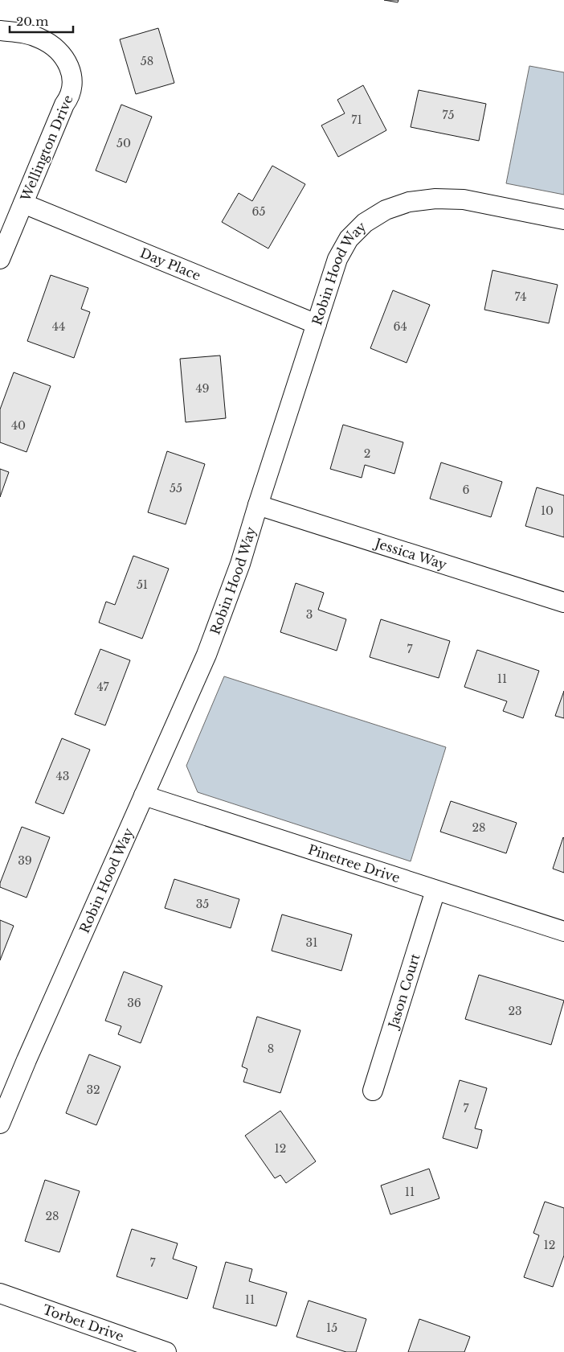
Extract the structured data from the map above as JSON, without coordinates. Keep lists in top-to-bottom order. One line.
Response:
{"streets":{"street":["Wellington Drive","Day Place","Robin Hood Way","Jessica Way","Pinetree Drive","Jason Court","Torbet Drive"]},"crossings":[["Wellington Drive","Day Place"],["Day Place","Robin Hood Way"],["Robin Hood Way","Jessica Way"],["Robin Hood Way","Pinetree Drive"],["Pinetree Drive","Jason Court"]],"house_numbers":["58","75","71","50","65","74","44","64","49","40","2","55","6","10","51","3","7","11","47","43","28","39","35","31","36","23","8","32","7","12","11","28","12","7","11","15"],"scale_bar":"20 m"}
